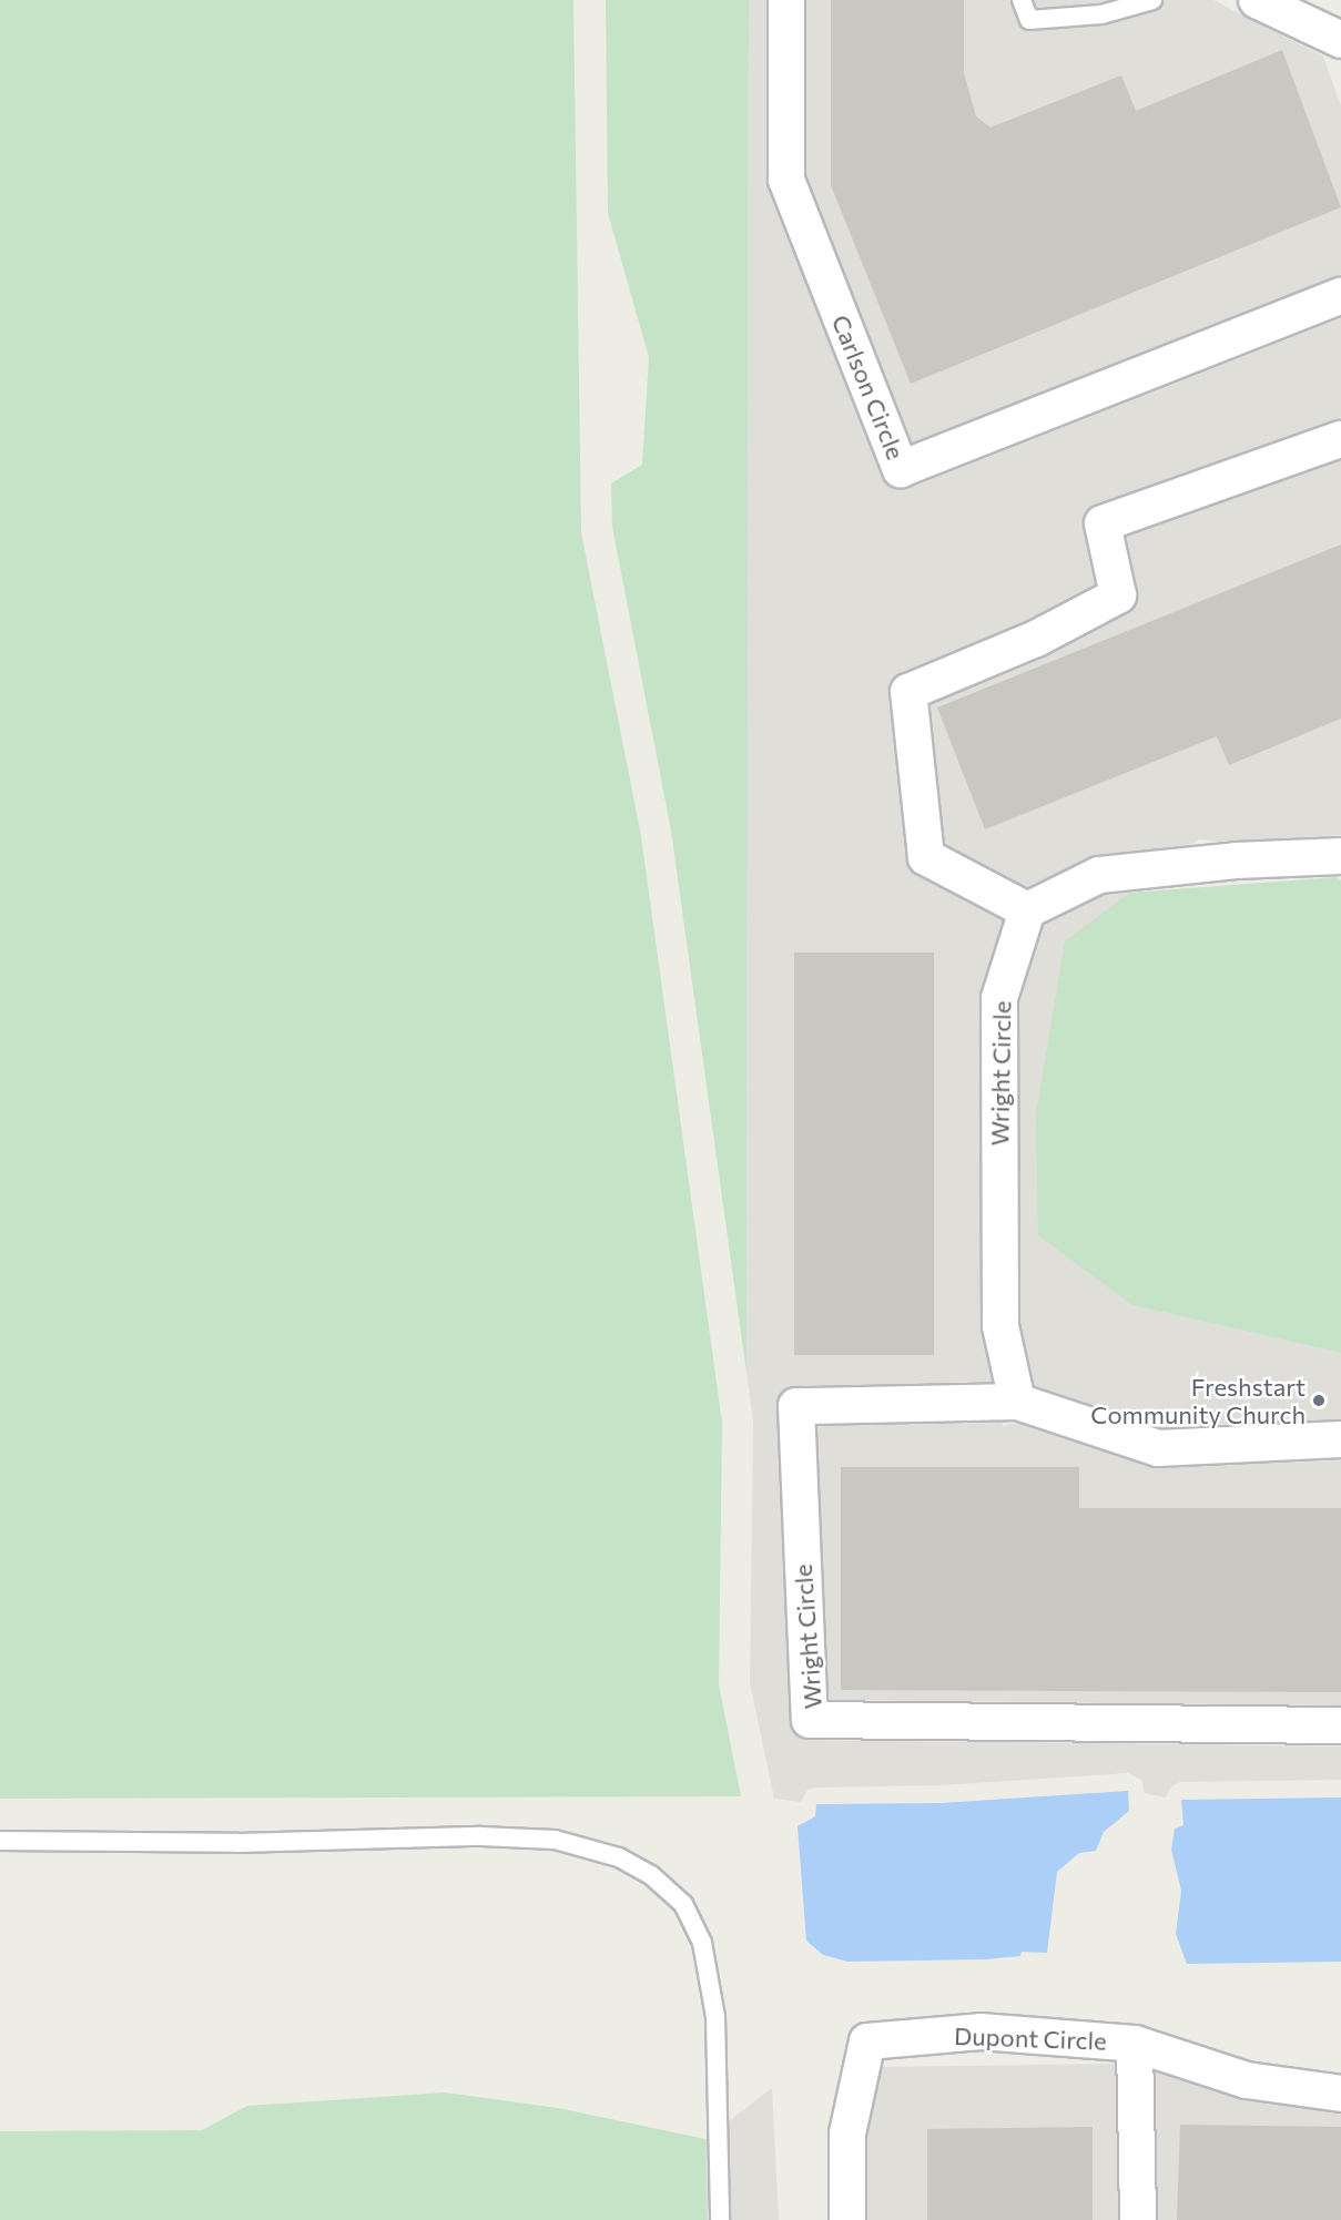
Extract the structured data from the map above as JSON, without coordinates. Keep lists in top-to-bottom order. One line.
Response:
{"streets":{"street":["Carlson Circle","Wright Circle","Dupont Circle"]},"places":["Freshstart Community Church"]}
